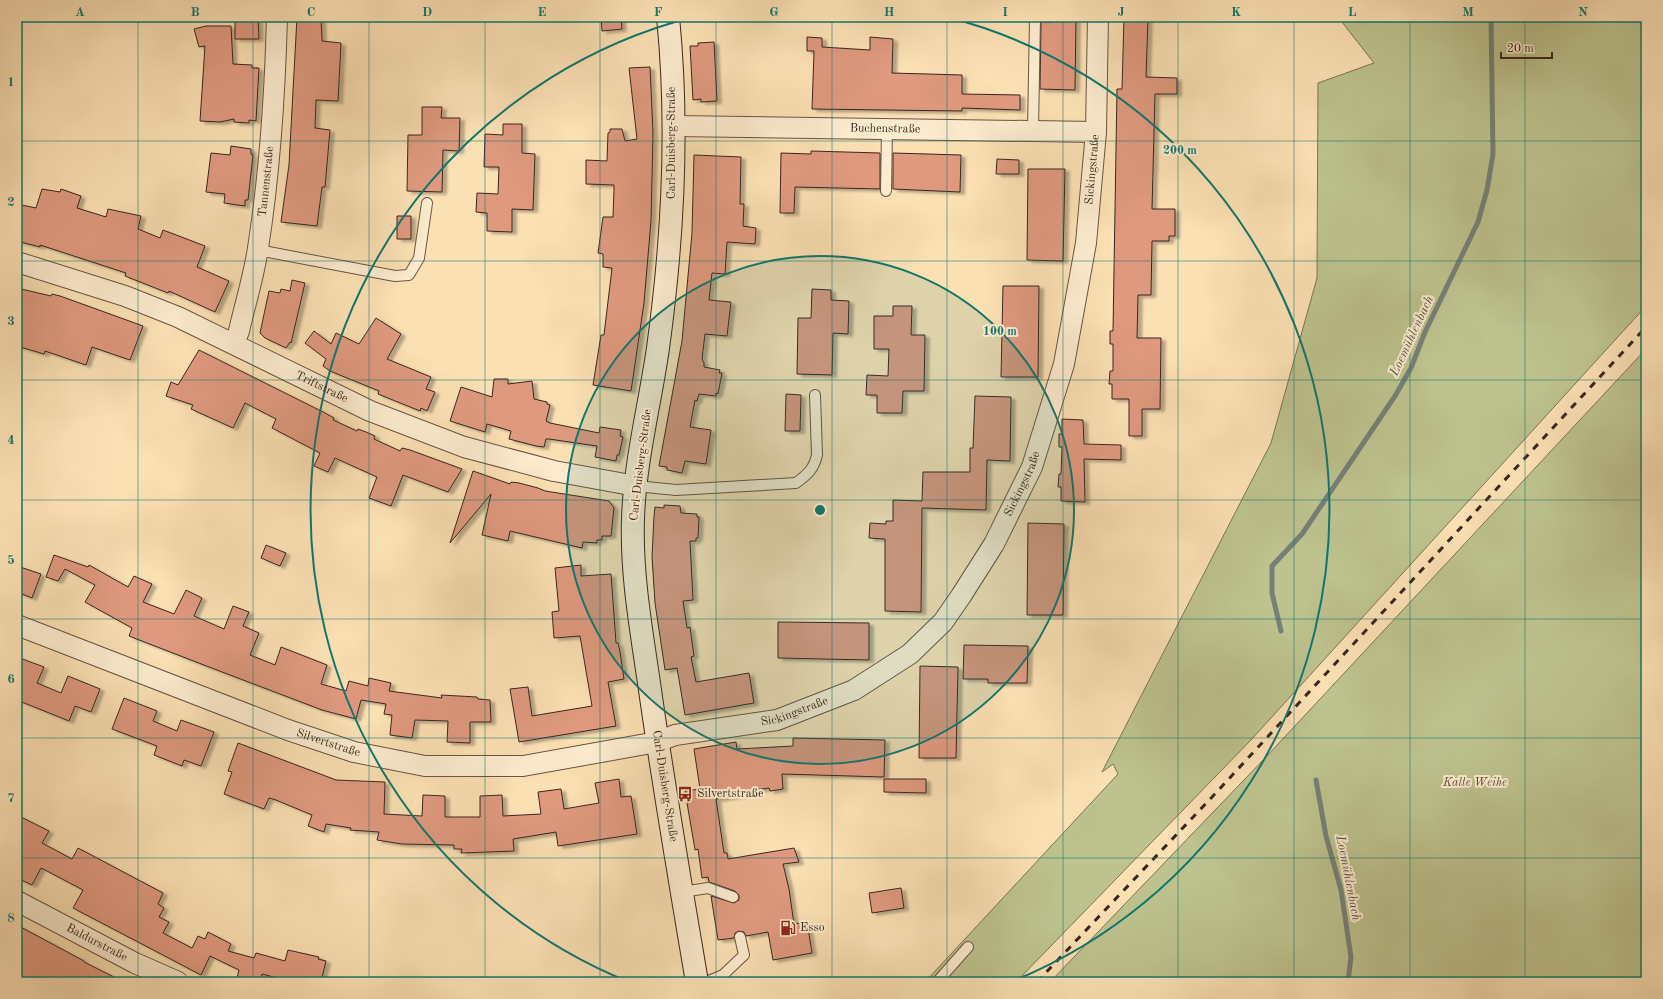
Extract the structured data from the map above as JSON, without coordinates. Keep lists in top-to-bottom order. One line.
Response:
{"streets":{"main road":["Carl-Duisberg-Straße"],"street":["Buchenstraße","Sickingstraße","Tannenstraße","Triftstraße","Silvertstraße","Baldurstraße"]},"crossings":[["Buchenstraße","Carl-Duisberg-Straße"],["Buchenstraße","Sickingstraße"],["Carl-Duisberg-Straße","Sickingstraße"],["Carl-Duisberg-Straße","Triftstraße"],["Carl-Duisberg-Straße","Silvertstraße"],["Sickingstraße","Silvertstraße"],["Tannenstraße","Triftstraße"]],"water":["Loemühlenbach"],"parks":["Kalte Weihe"],"places":{"bus stop":["Silvertstraße"],"fuel station":["Esso"]},"scale_bar":"20 m","grid":{"columns":["A","B","C","D","E","F","G","H","I","J","K","L","M","N"],"rows":["1","2","3","4","5","6","7","8"]},"rings":["200 m","100 m"]}
